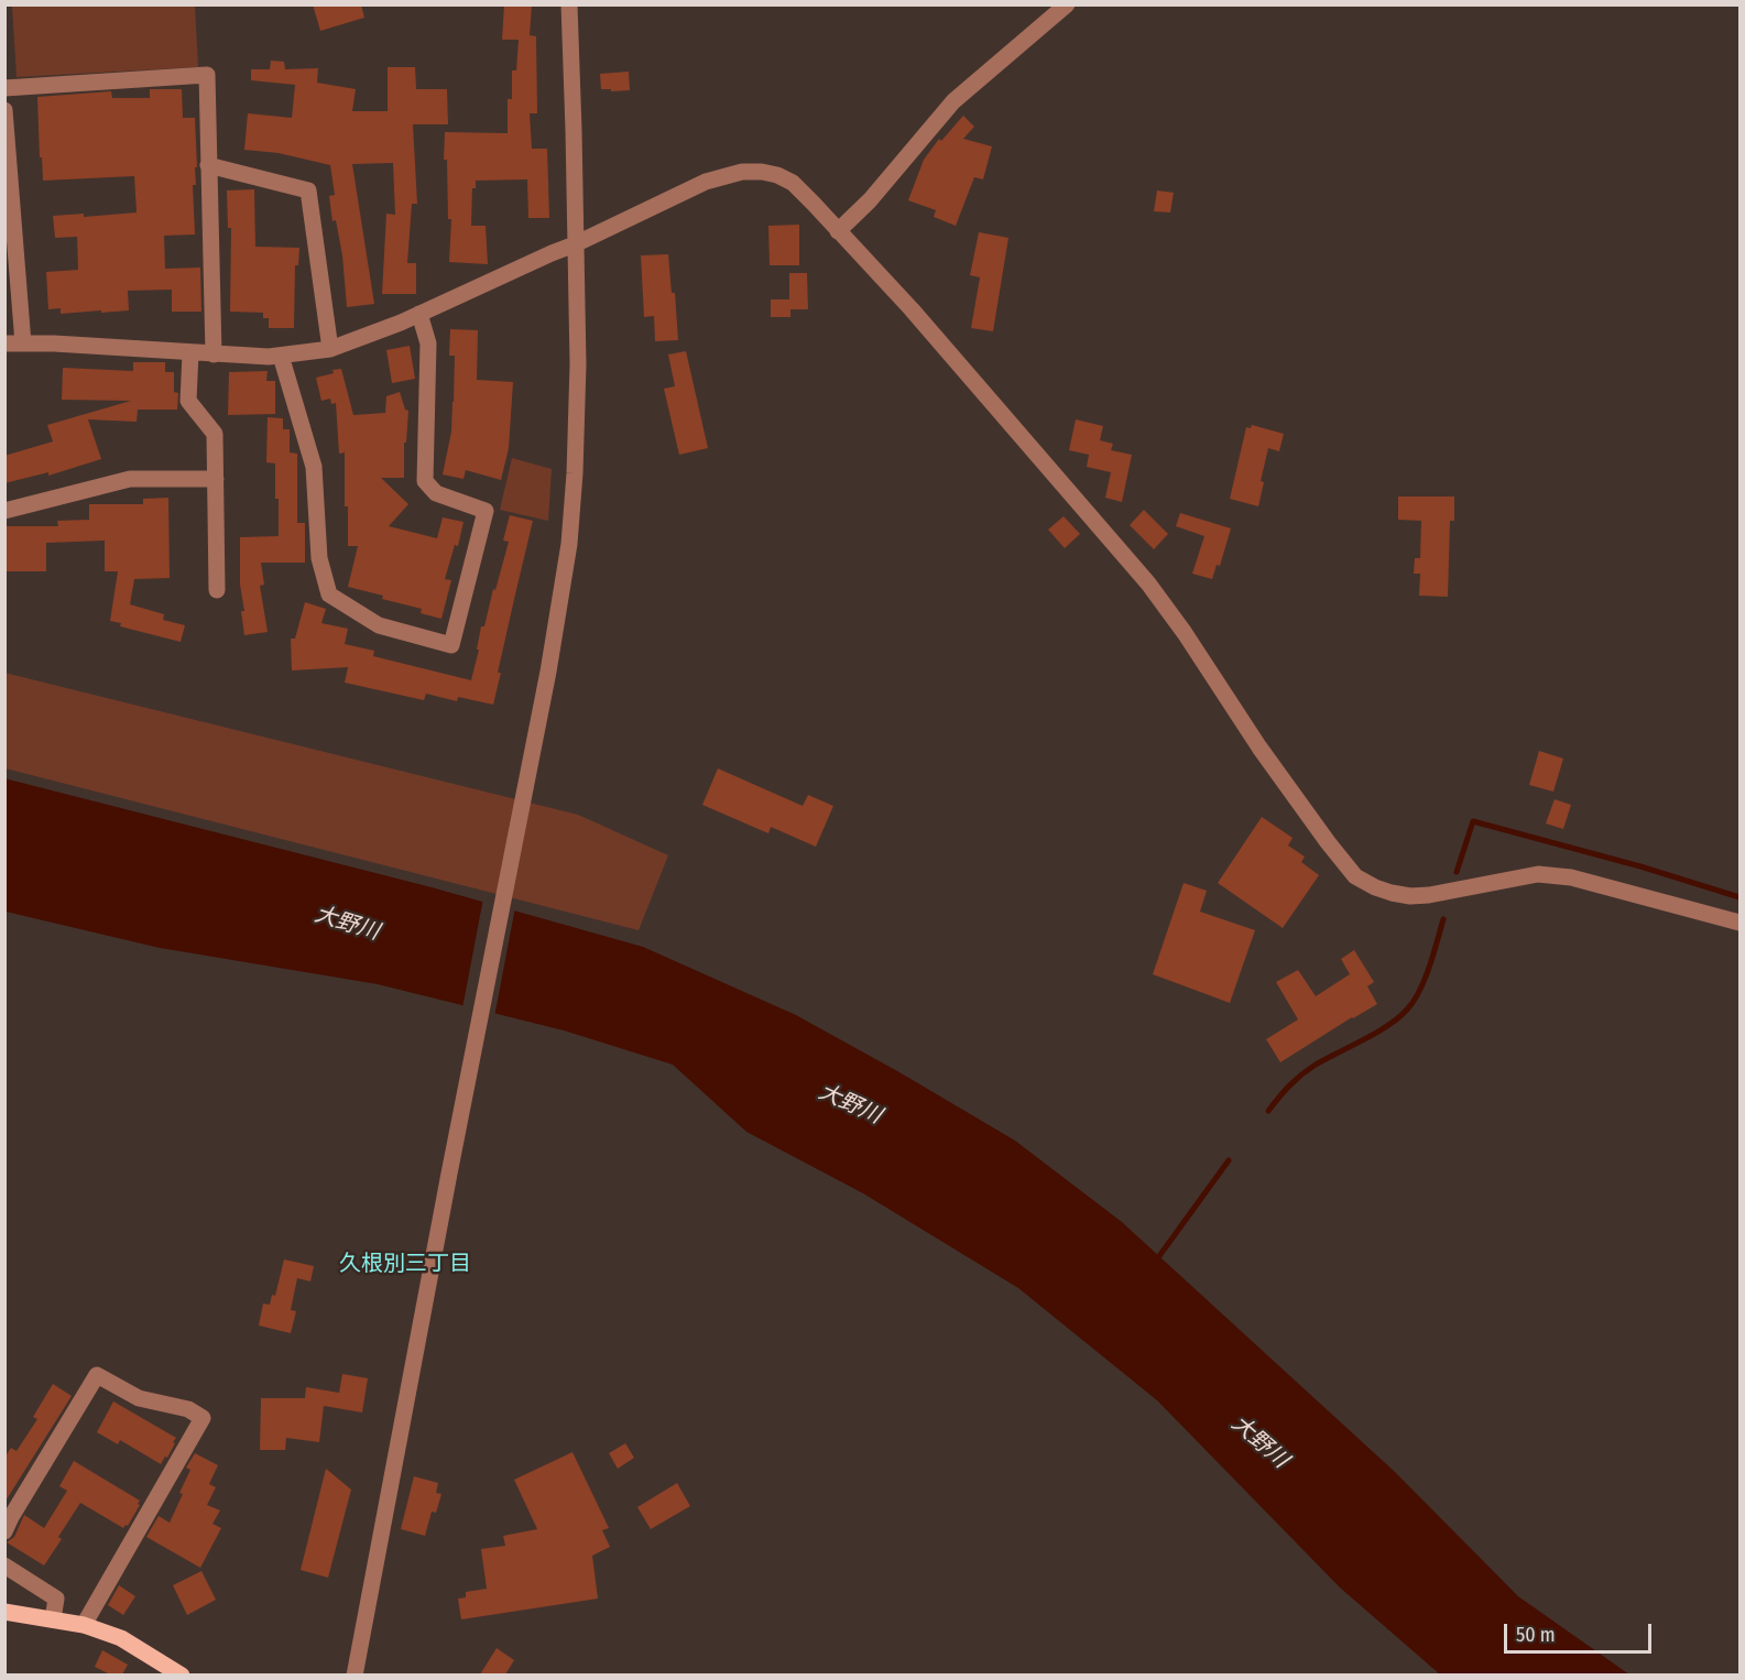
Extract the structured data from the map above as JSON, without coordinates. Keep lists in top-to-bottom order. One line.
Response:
{"districts":["久根別三丁目"],"water":["大野川"],"scale_bar":"50 m"}
